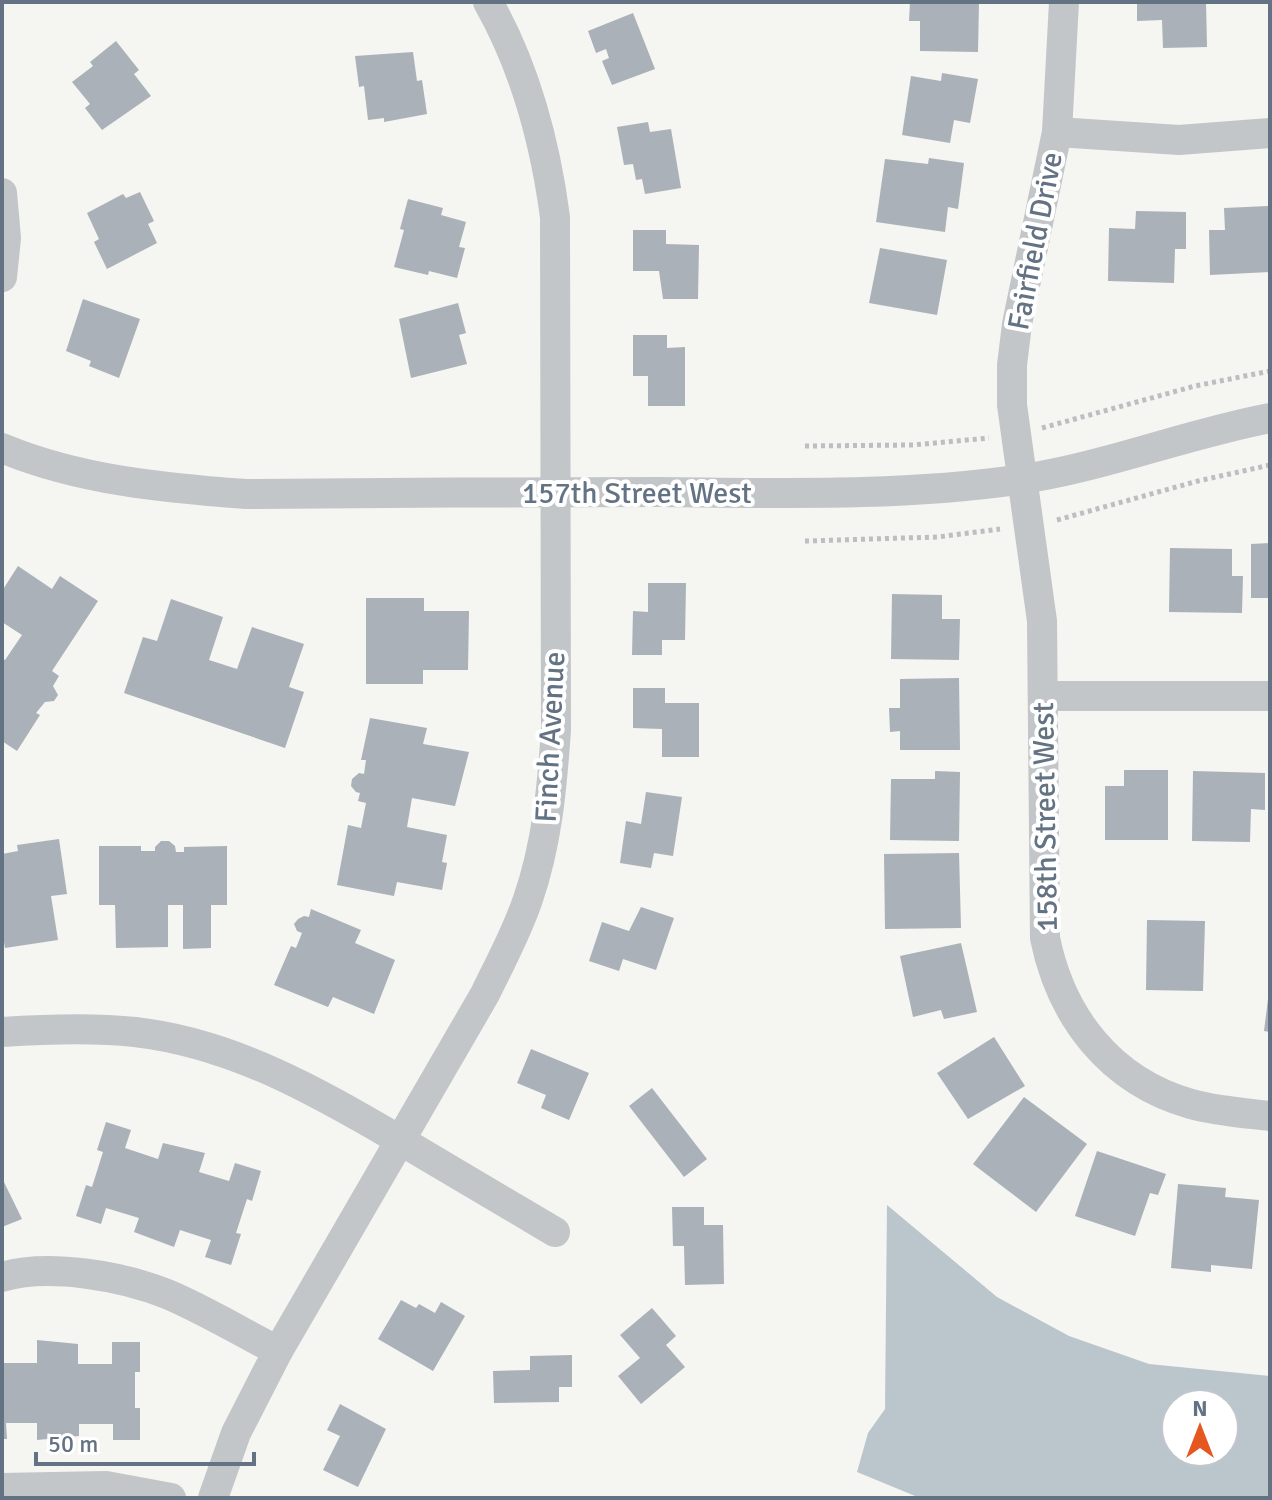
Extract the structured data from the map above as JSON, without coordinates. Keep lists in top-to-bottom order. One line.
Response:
{"streets":{"street":["Fairfield Drive","157th Street West","Finch Avenue","158th Street West"]},"crossings":[["Fairfield Drive","157th Street West"],["Fairfield Drive","158th Street West"],["157th Street West","Finch Avenue"],["157th Street West","158th Street West"]],"scale_bar":"50 m","north":"top"}
